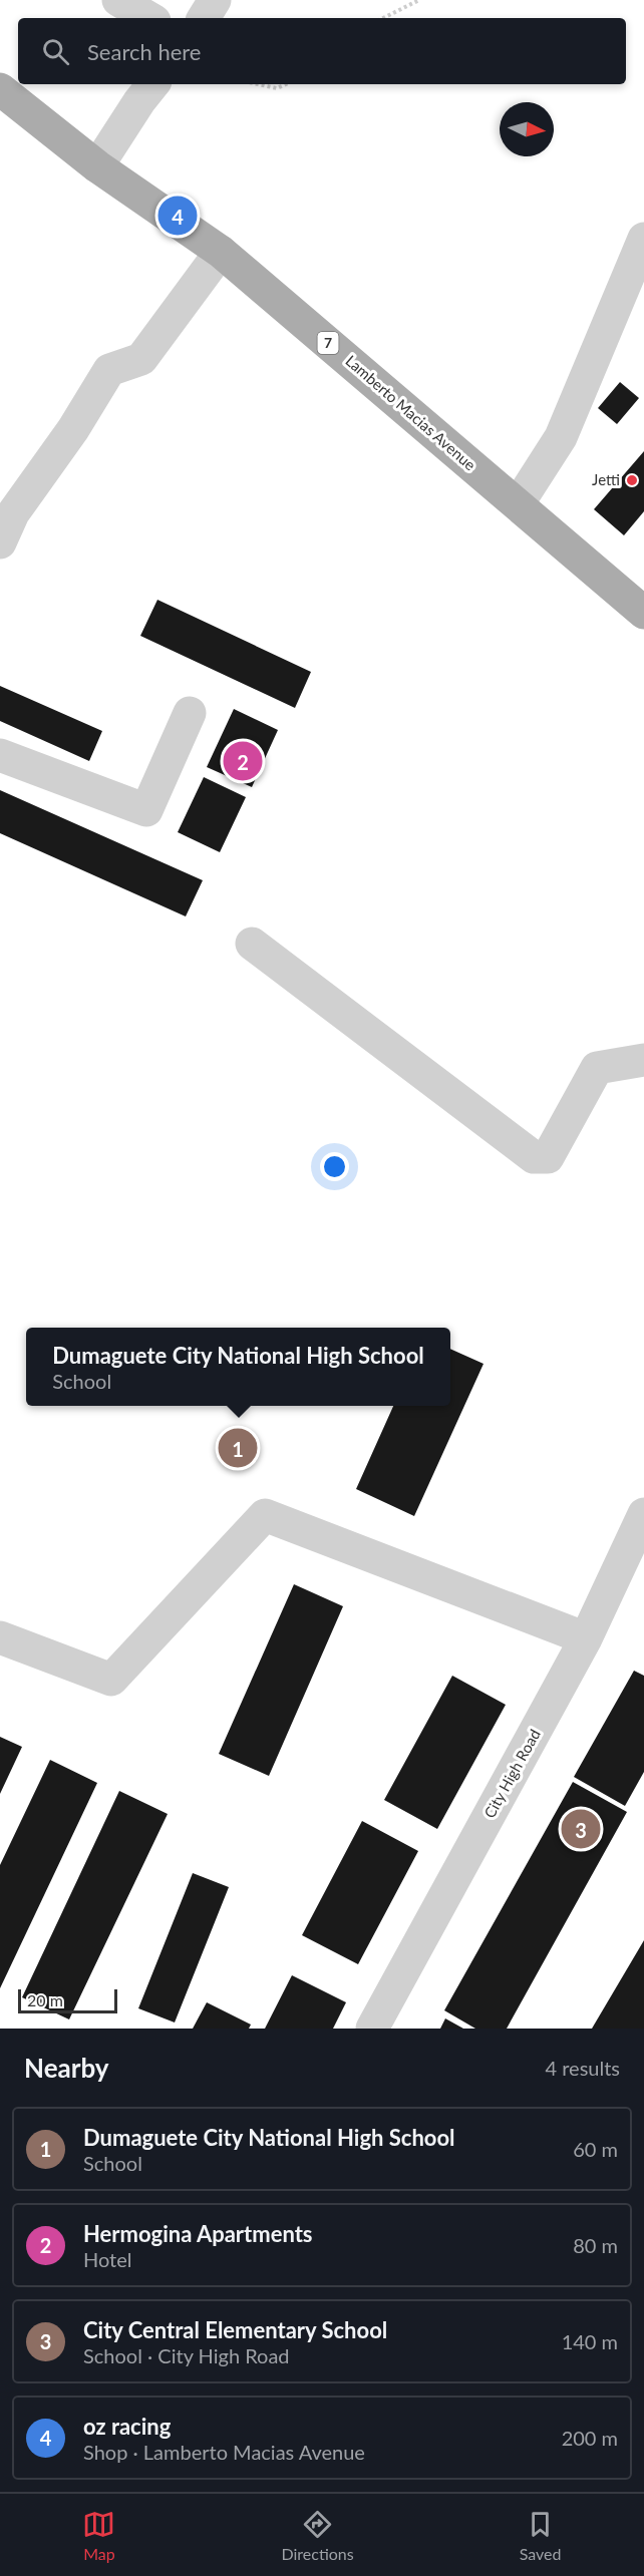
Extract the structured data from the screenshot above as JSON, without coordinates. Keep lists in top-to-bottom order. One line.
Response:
{"streets":{"main road":["7","Lamberto Macias Avenue"],"street":["City High Road"]},"places":["Jetti"],"scale_bar":"20 m","north":"right","page":{"search":"Search here","pins":["4","2","1","3"],"popup":["Dumaguete City National High School","School"],"scale":"20 m","heading":["Nearby","4 results"],"list":[{"mark":"1","name":"Dumaguete City National High School","note":"School","value":"60 m"},{"mark":"2","name":"Hermogina Apartments","note":"Hotel","value":"80 m"},{"mark":"3","name":"City Central Elementary School","note":"School · City High Road","value":"140 m"},{"mark":"4","name":"oz racing","note":"Shop · Lamberto Macias Avenue","value":"200 m"}],"nav":["Map","Directions","Saved"]}}
